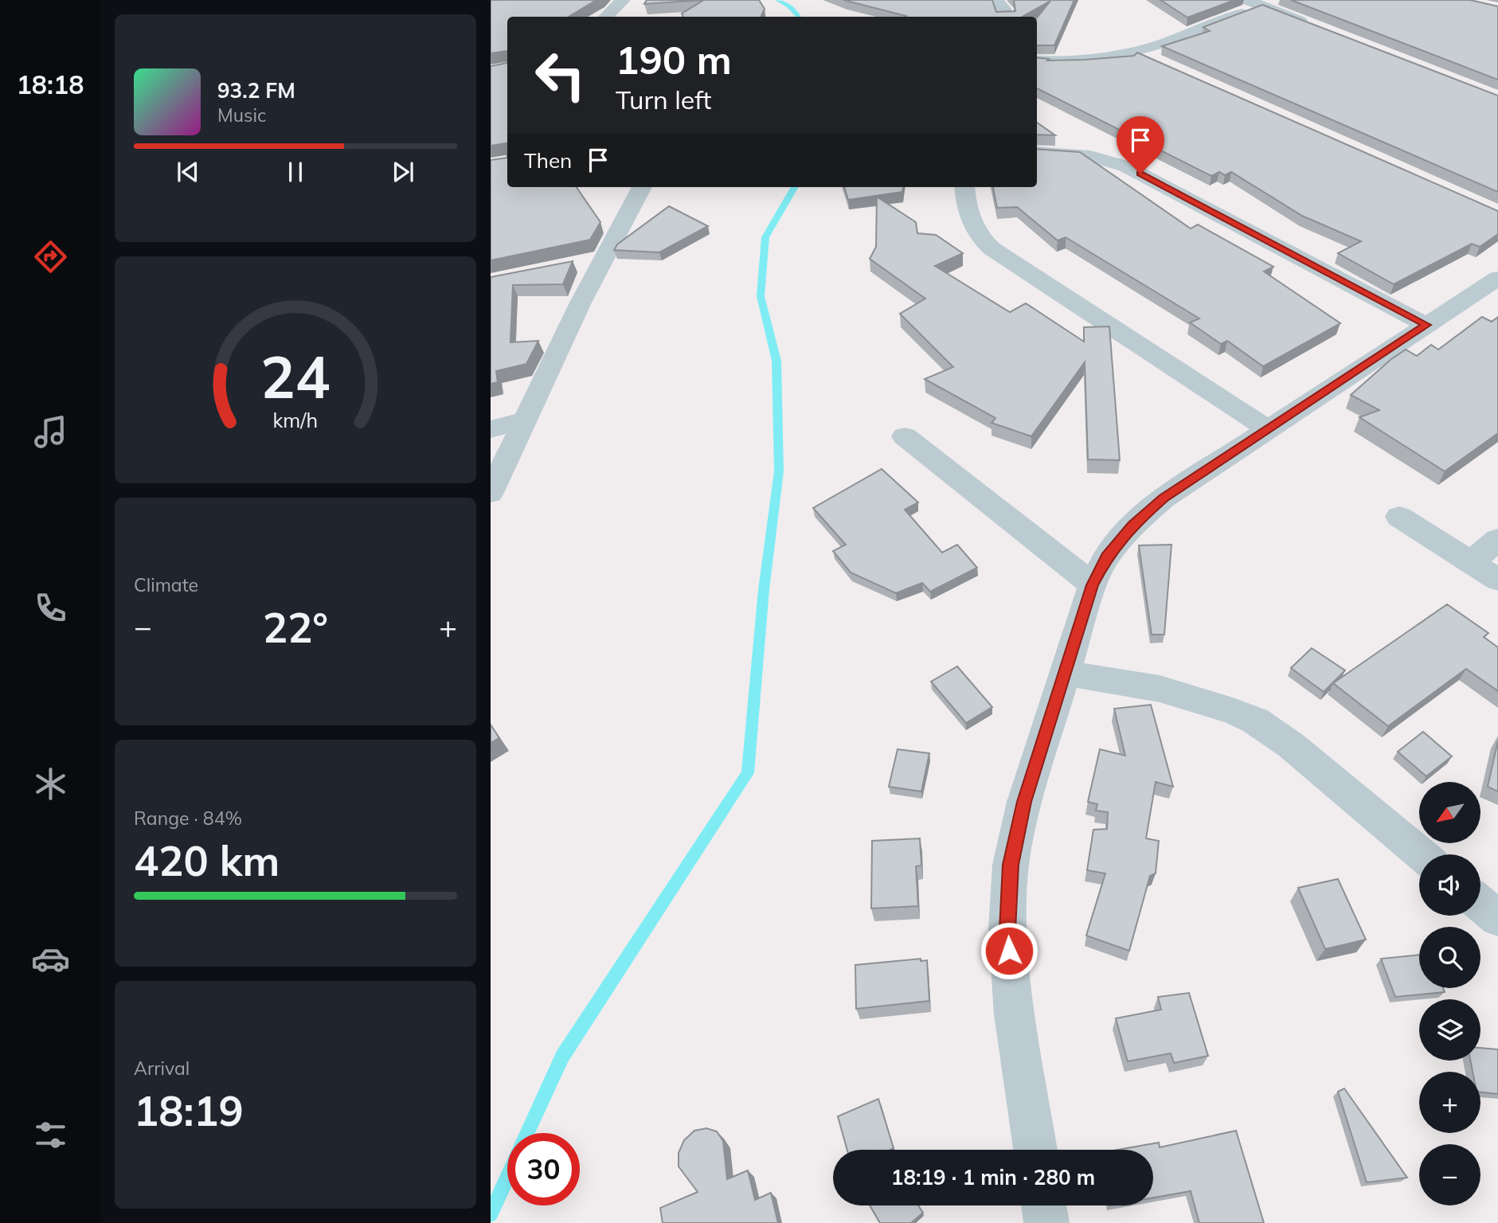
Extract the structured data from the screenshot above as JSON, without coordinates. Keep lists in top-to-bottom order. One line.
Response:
{"north":"bottom left","page":{"tabs":"18:18","turn":["190 m","Turn left"],"song":["93.2 FM","Music"],"then":"Then","tile":["Climate",["Range · 84%","420 km"],["Arrival","18:19"]],"heat":["−","22°","+"],"map_buttons":["+","−"],"limit":"30","trip":"18:19 · 1 min · 280 m","gauge":["24","km/h"]}}
